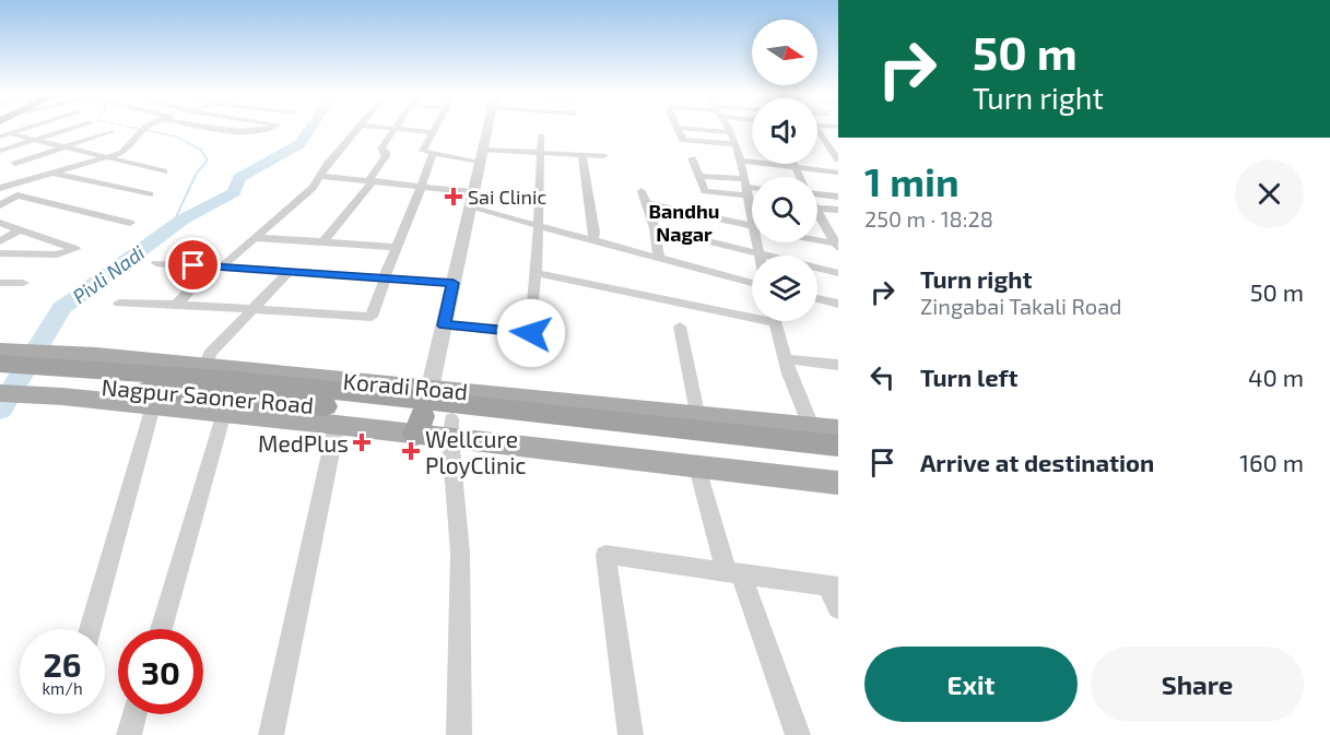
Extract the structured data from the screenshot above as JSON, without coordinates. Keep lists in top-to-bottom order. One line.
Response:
{"streets":{"highway":["Koradi Road","Nagpur Saoner Road"]},"crossings":[["Koradi Road","Nagpur Saoner Road"]],"districts":["Bandhu Nagar"],"water":["Pivli Nadi"],"places":{"health":["Sai Clinic","MedPlus","Wellcure PloyClinic"]},"north":"right","page":{"turn":["50 m","Turn right"],"heading":["1 min","250 m · 18:28"],"list":[{"name":"Turn right","note":"Zingabai Takali Road","value":"50 m"},{"name":"Turn left","value":"40 m"},{"name":"Arrive at destination","value":"160 m"}],"speed":"26 km/h","limit":"30","buttons":["Exit","Share"]}}
